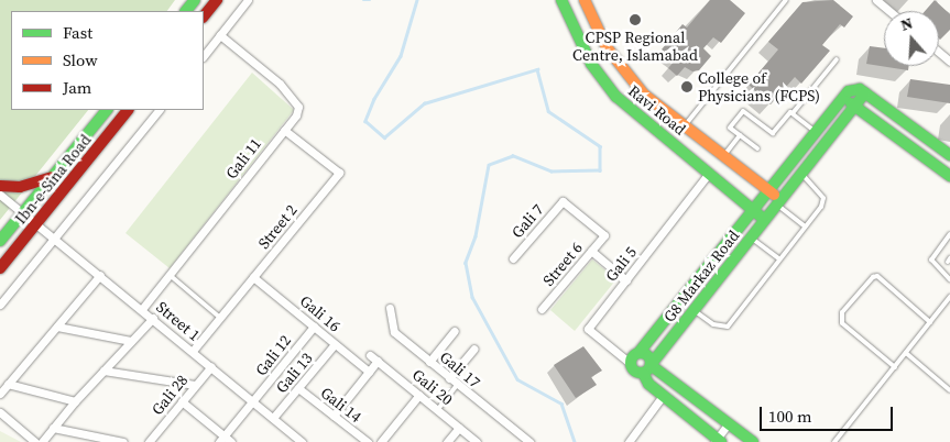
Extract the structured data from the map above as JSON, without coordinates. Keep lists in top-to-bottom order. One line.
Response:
{"streets":{"street":["Ravi Road","Gali 11","Ibn-e-Sina Road","Gali 7","Street 2","Street 6","Gali 5","G8 Markaz Road","Gali 16","Street 1","Gali 12","Gali 17","Gali 13","Gali 20","Gali 28","Gali 14"]},"crossings":[["Ravi Road","Gali 5"],["Ravi Road","G8 Markaz Road"],["Gali 11","Street 2"],["Gali 11","Street 1"],["Ibn-e-Sina Road","Street 1"],["Gali 7","Street 6"],["Street 2","Gali 16"],["Street 2","Street 1"],["Gali 5","G8 Markaz Road"],["Gali 16","Gali 12"],["Gali 16","Gali 13"],["Street 1","Gali 12"],["Street 1","Gali 13"],["Street 1","Gali 28"],["Gali 13","Gali 14"]],"places":["CPSP Regional Centre, Islamabad","College of Physicians (FCPS)"],"legend":["Fast","Slow","Jam"],"scale_bar":"100 m","north":"top"}
